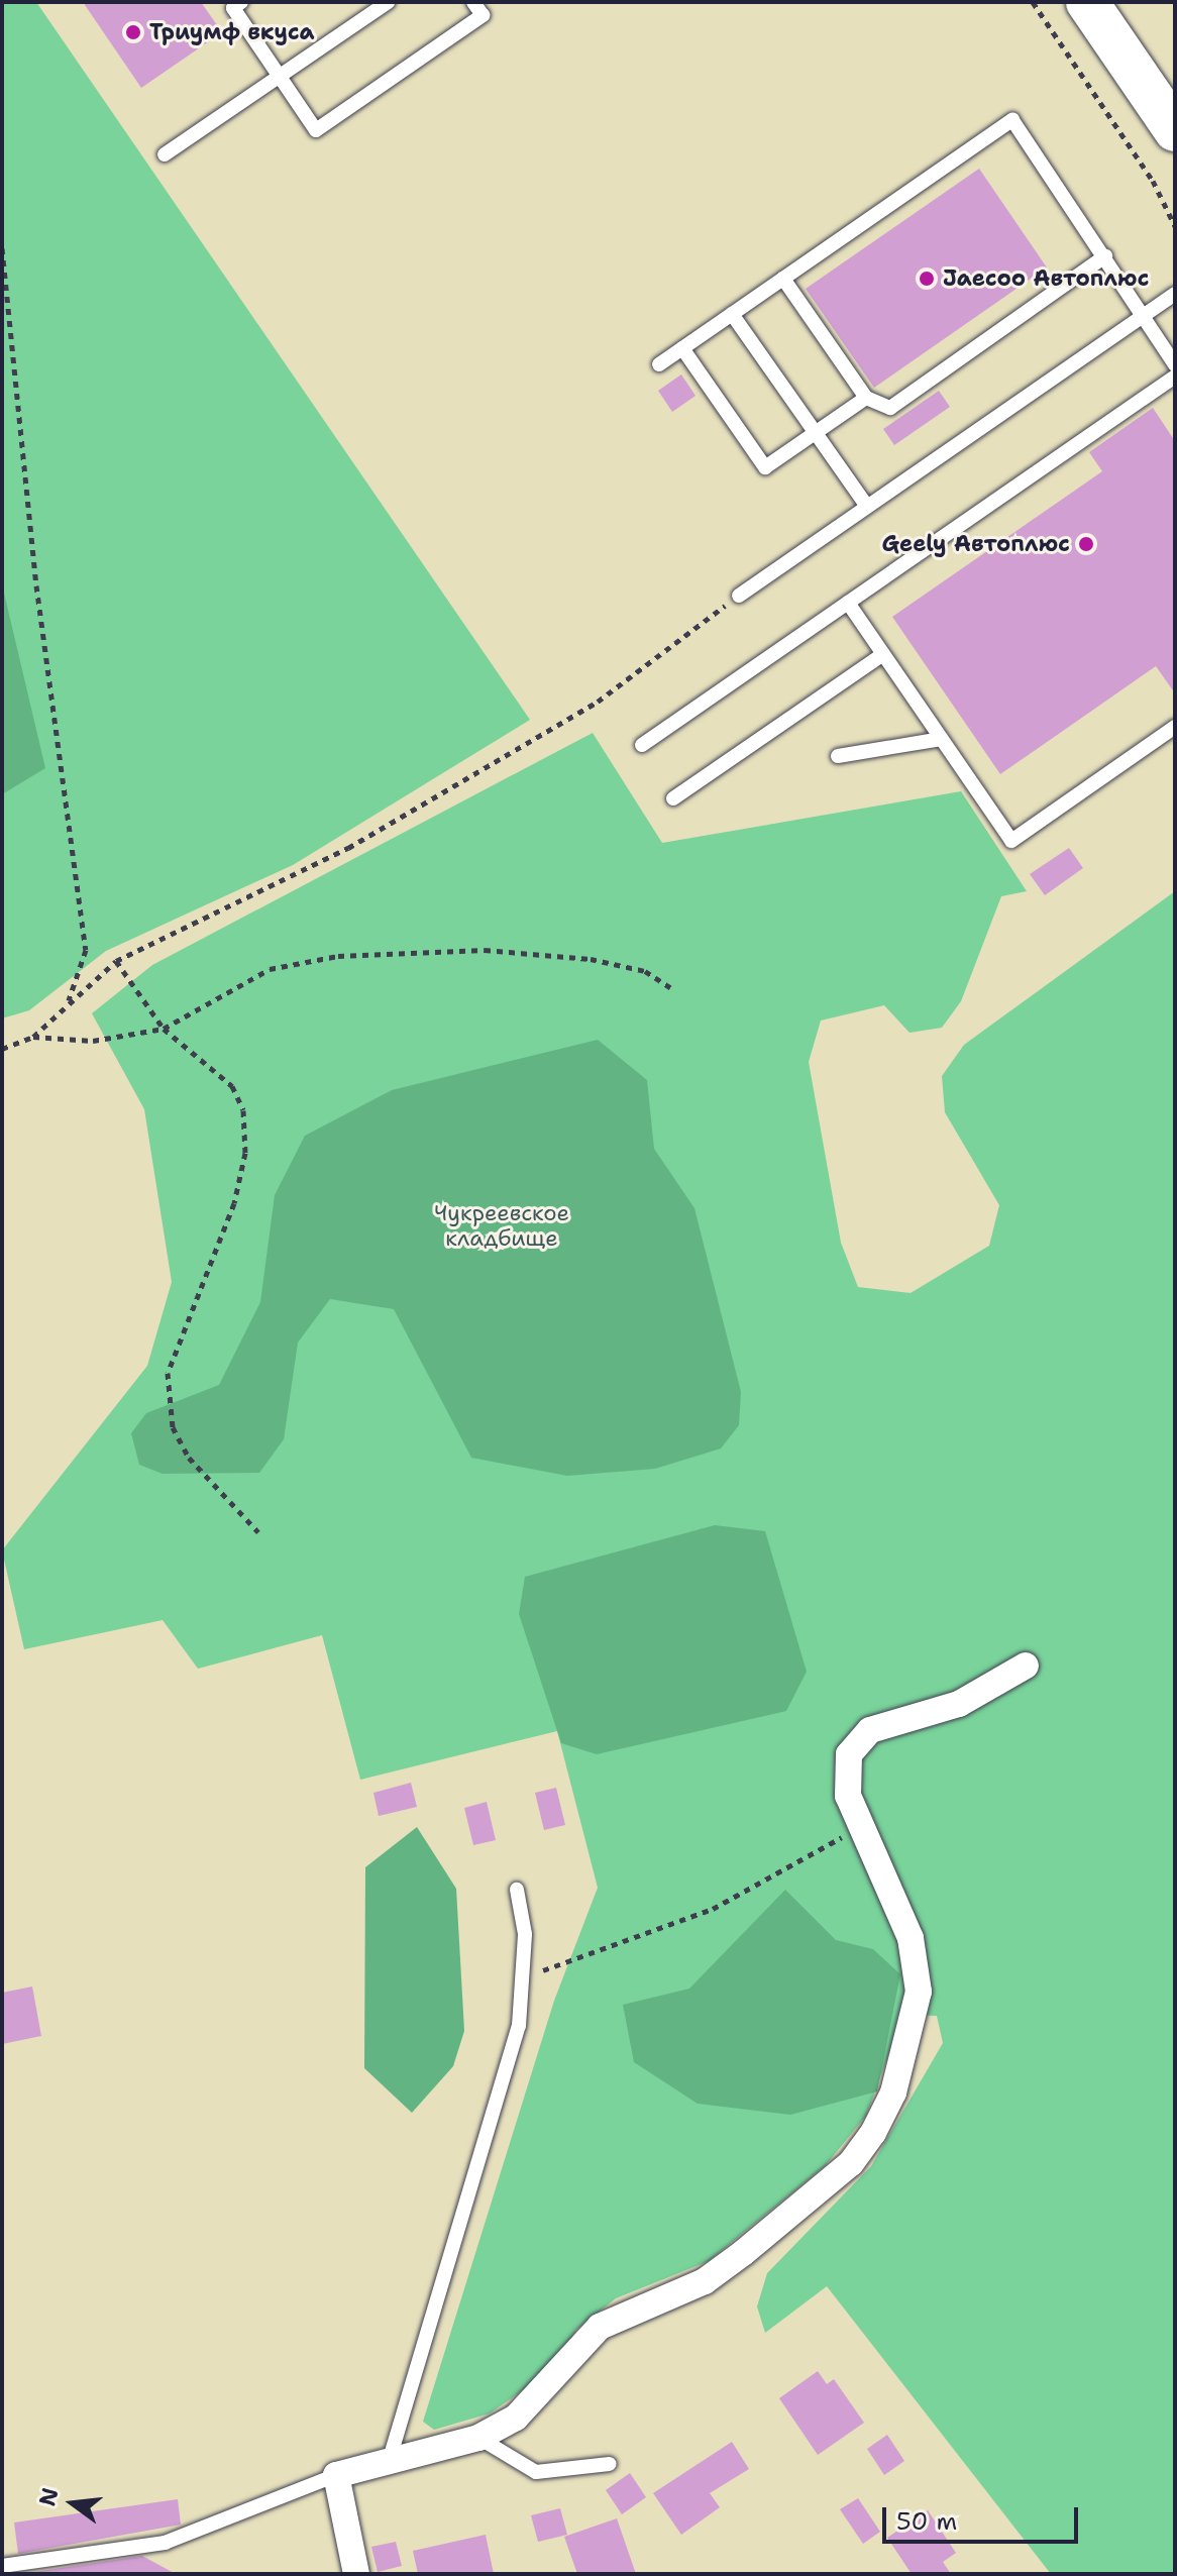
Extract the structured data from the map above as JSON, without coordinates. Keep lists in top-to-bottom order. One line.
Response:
{"parks":["Чукреевское кладбище"],"places":["Триумф вкуса","Jaecoo Автоплюс","Geely Автоплюс"],"scale_bar":"50 m","north":"left"}
